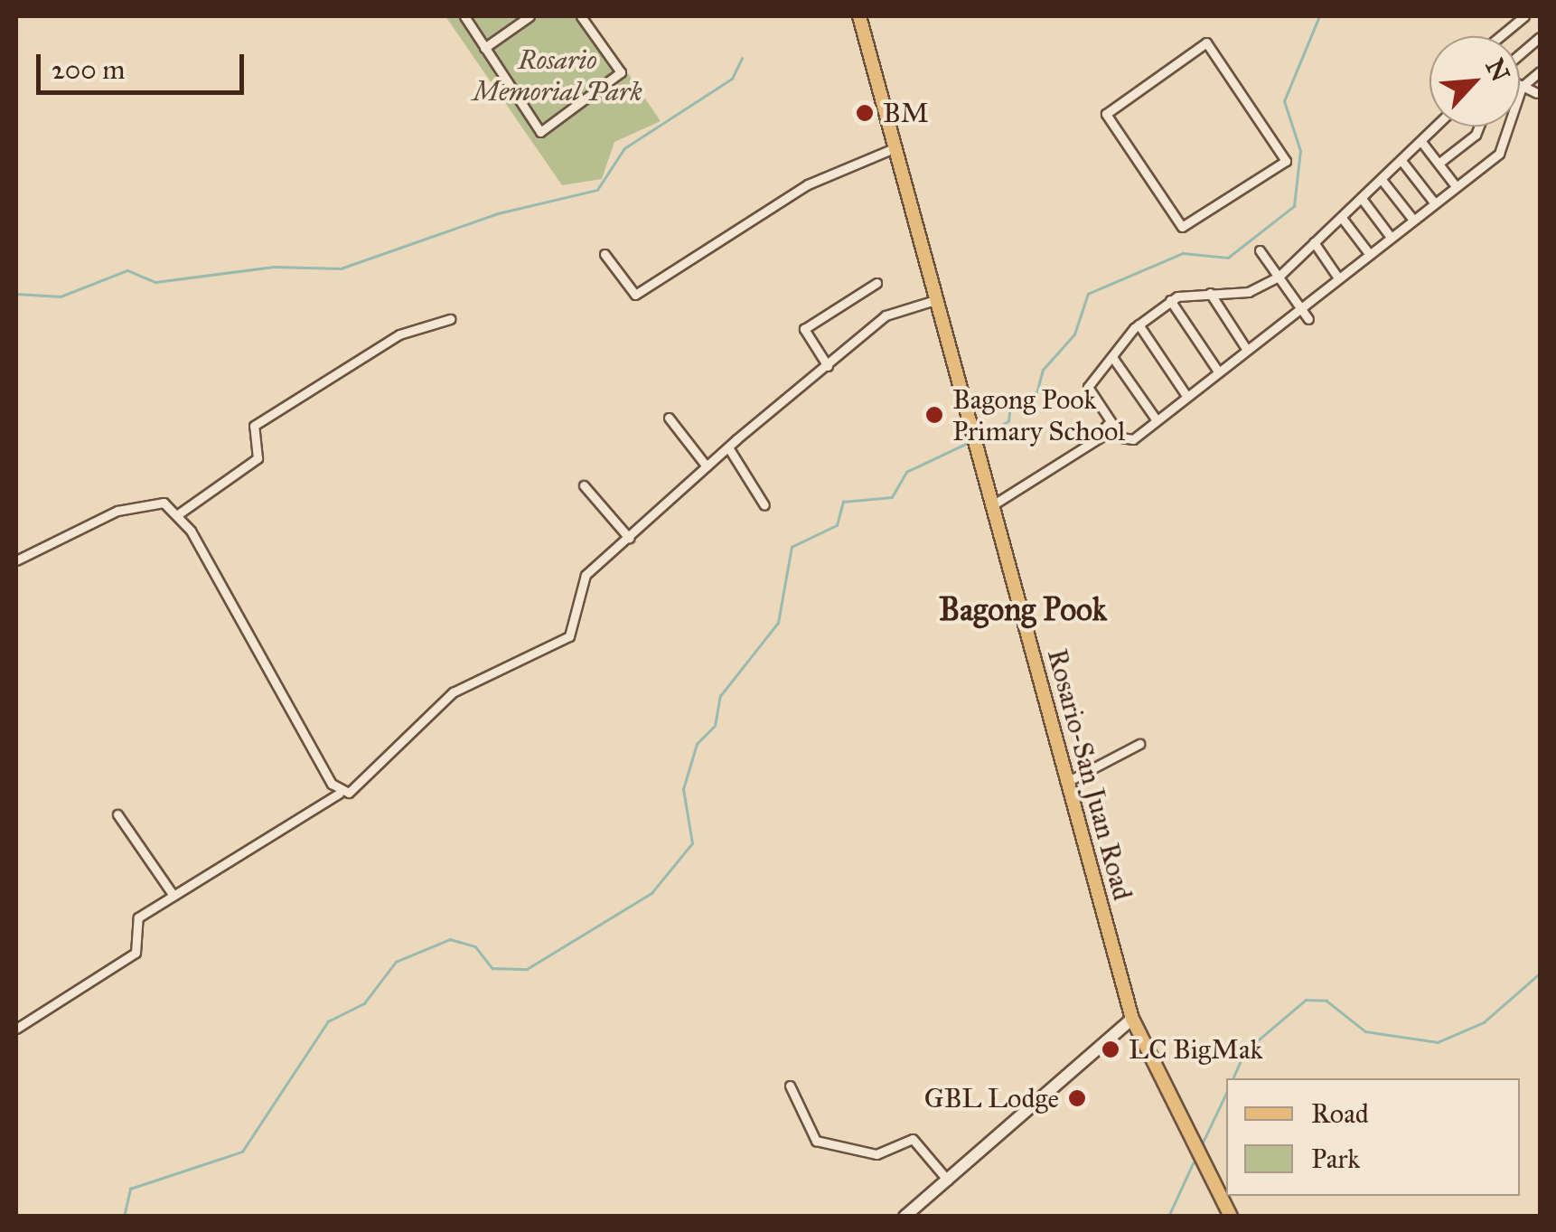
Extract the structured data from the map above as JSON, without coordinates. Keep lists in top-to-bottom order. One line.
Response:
{"streets":{"main road":["Rosario-San Juan Road"]},"districts":["Bagong Pook"],"parks":["Rosario Memorial Park"],"places":["BM","Bagong Pook Primary School","LC BigMak","GBL Lodge"],"legend":["Road","Park"],"scale_bar":"200 m","north":"top right"}
